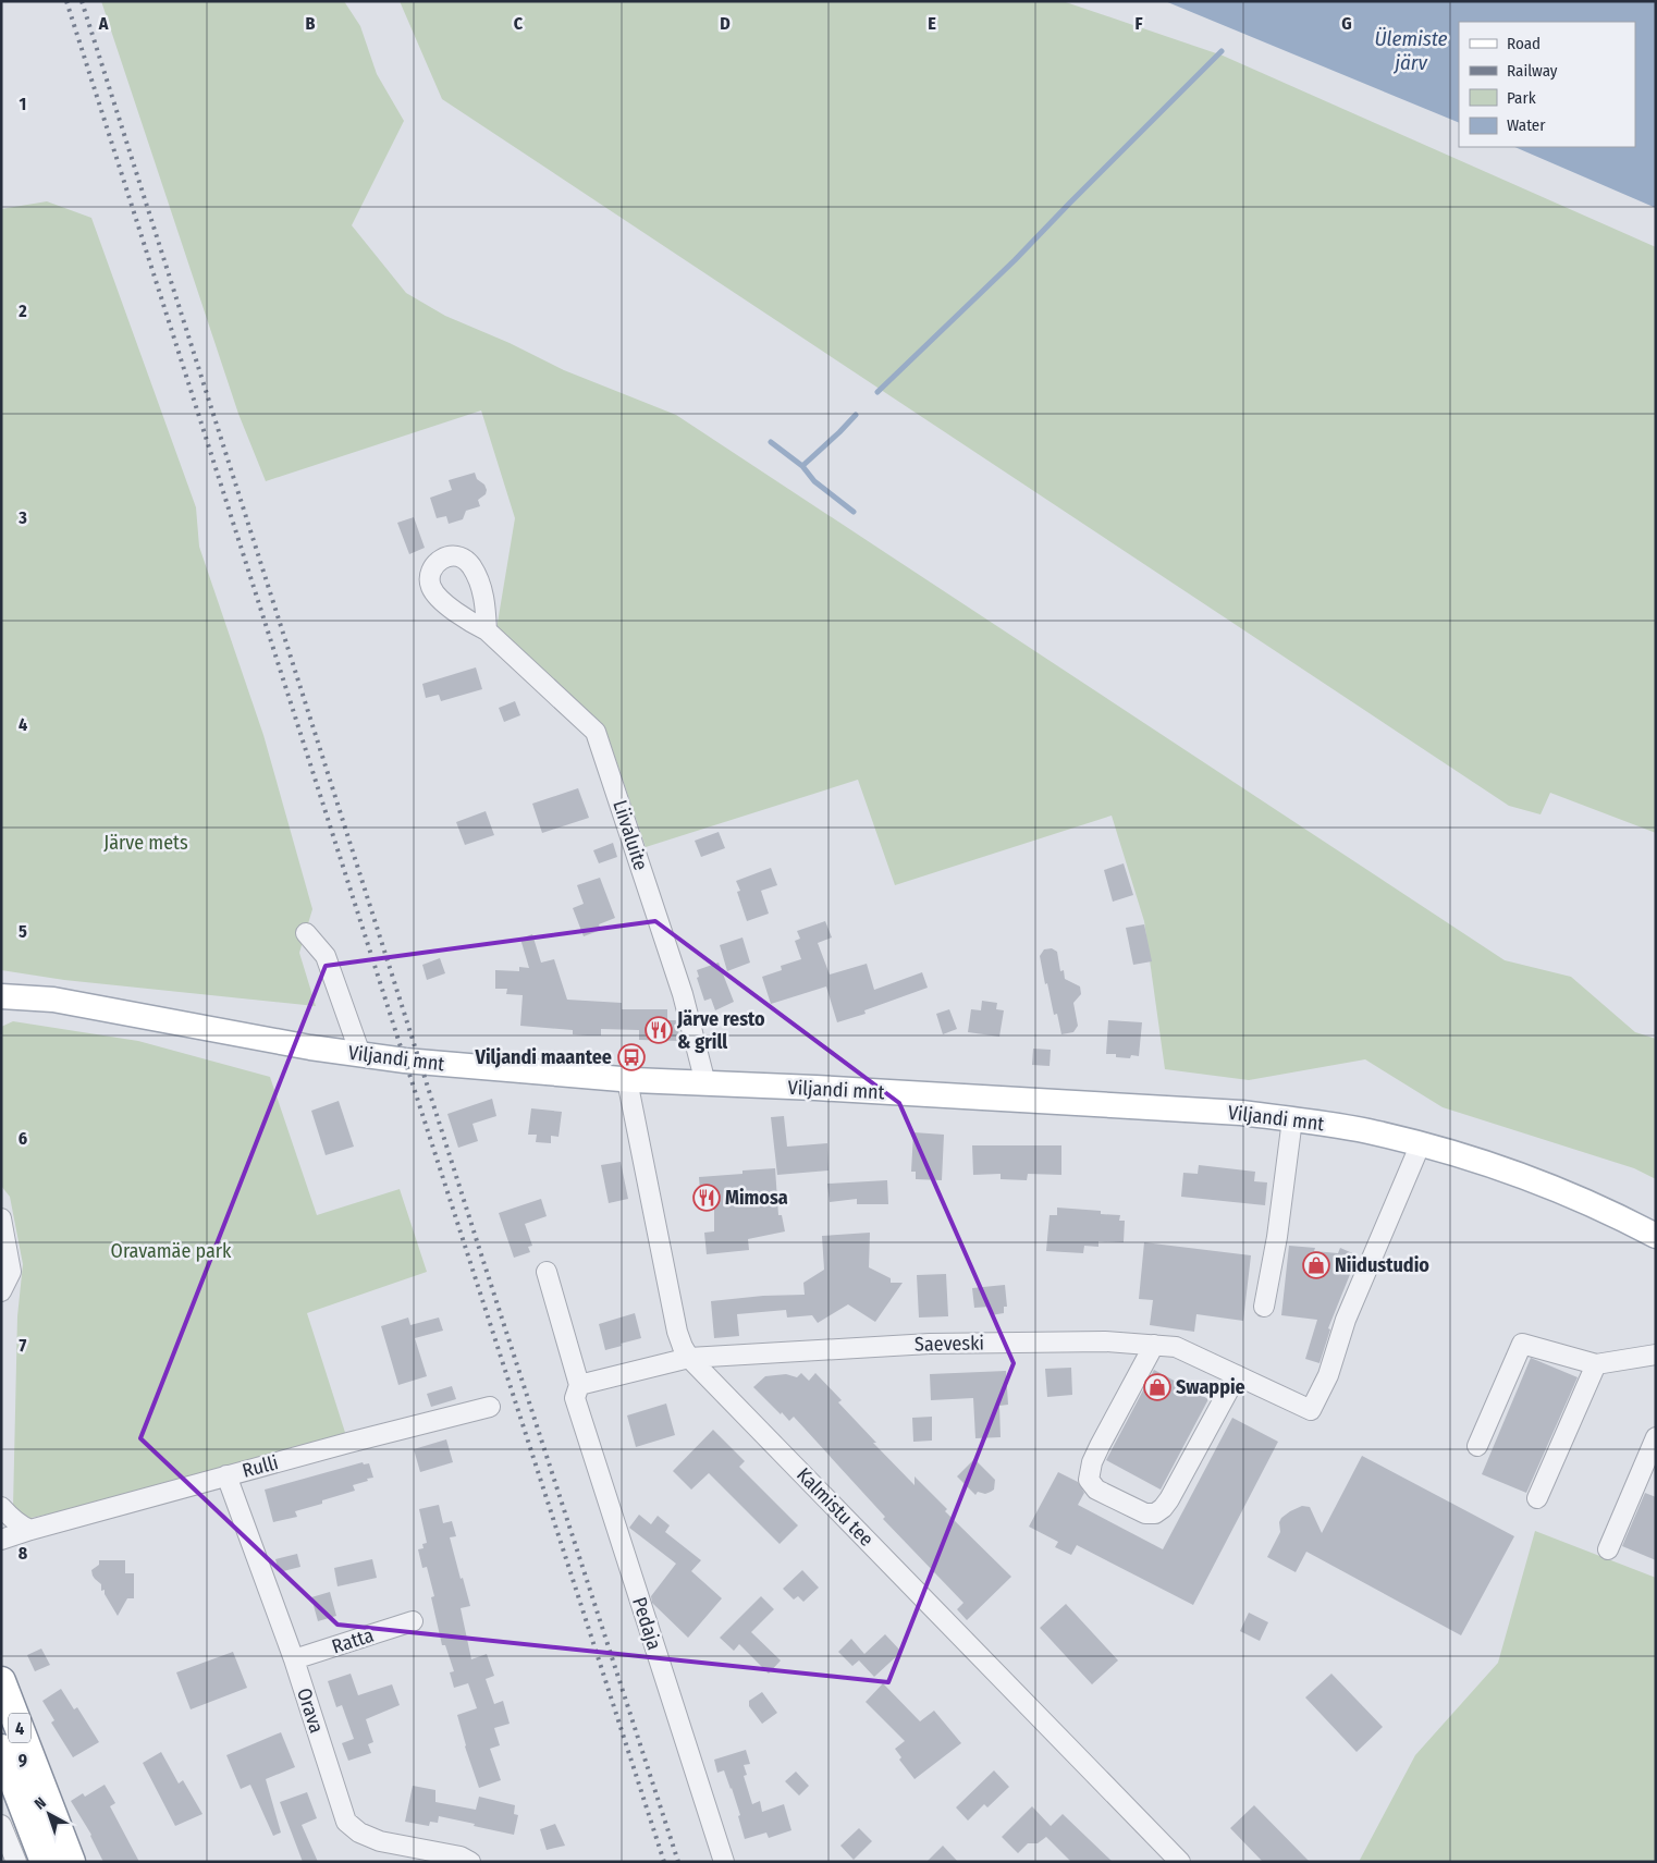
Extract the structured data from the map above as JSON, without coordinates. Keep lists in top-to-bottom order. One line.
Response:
{"streets":{"highway":["4"],"main road":["Viljandi mnt"],"street":["Liivaluite","Saeveski","Rulli","Kalmistu tee","Pedaja","Ratta","Orava"]},"crossings":[["Liivaluite","Viljandi mnt"],["Viljandi mnt","Saeveski"],["Viljandi mnt","Kalmistu tee"],["Saeveski","Kalmistu tee"],["Saeveski","Pedaja"],["Rulli","Orava"],["Ratta","Orava"]],"water":["Ülemiste järv"],"parks":["Järve mets","Oravamäe park"],"places":{"restaurant":["Järve resto & grill","Mimosa"],"bus stop":["Viljandi maantee"],"shop":["Niidustudio","Swappie"]},"legend":["Road","Railway","Park","Water"],"north":"top left","grid":{"columns":["A","B","C","D","E","F","G"],"rows":["1","2","3","4","5","6","7","8","9"]}}
